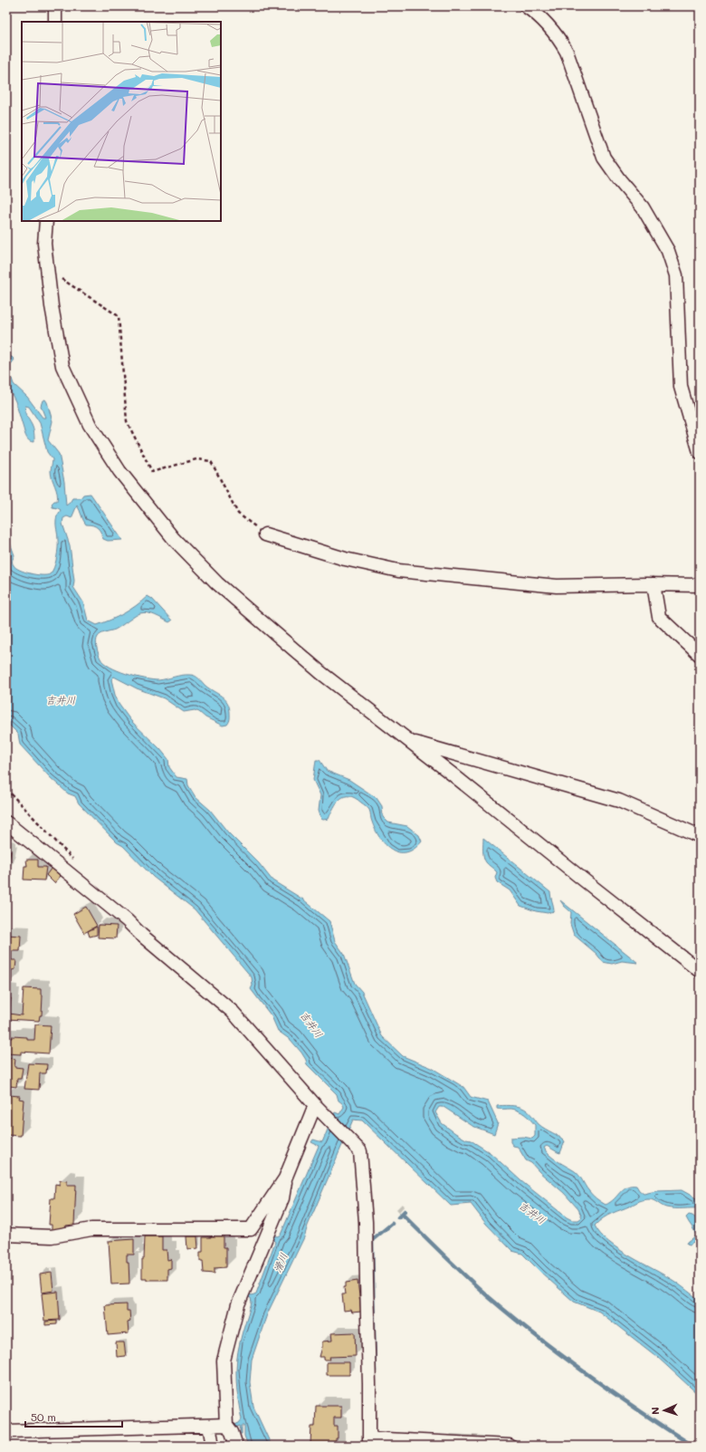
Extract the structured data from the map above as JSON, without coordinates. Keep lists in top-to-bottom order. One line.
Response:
{"water":["吉井川","滑川"],"scale_bar":"50 m","north":"left"}
